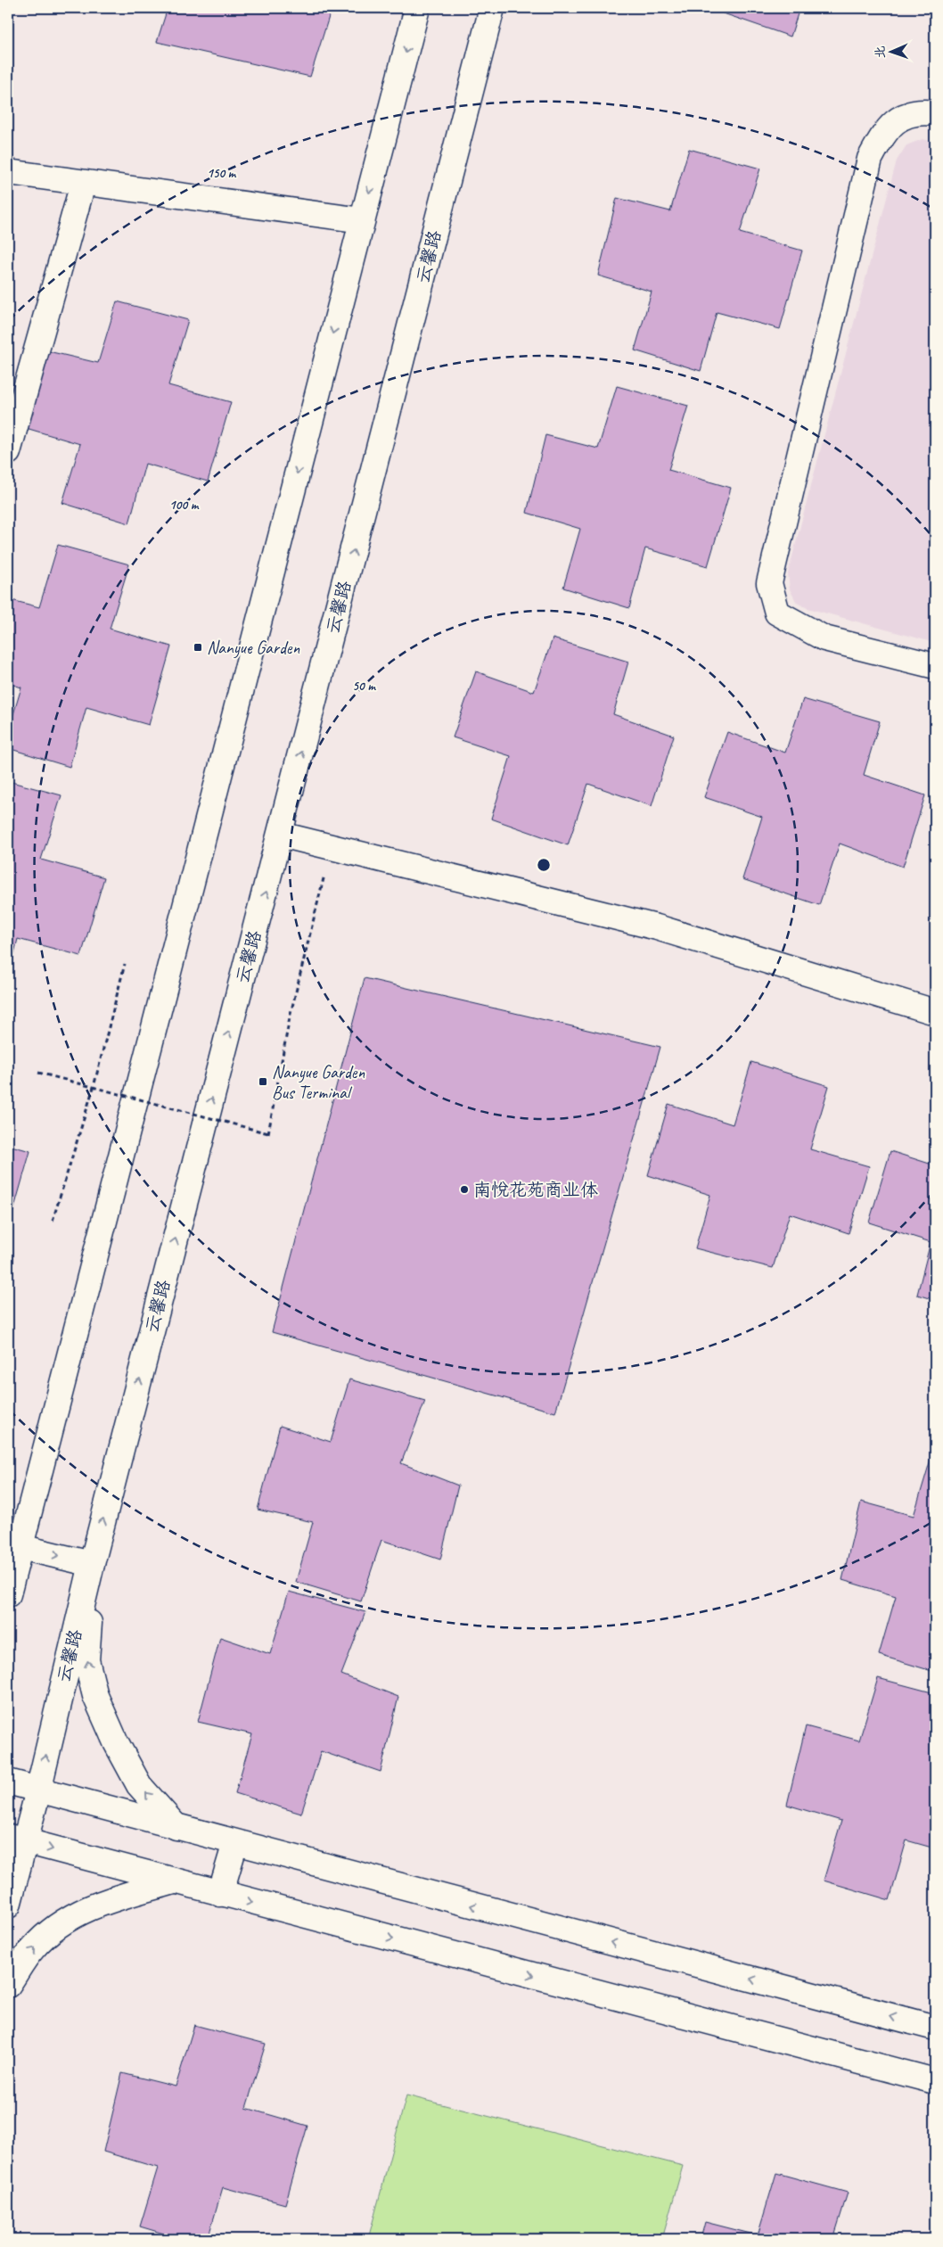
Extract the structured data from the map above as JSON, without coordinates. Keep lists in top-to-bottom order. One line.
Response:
{"streets":{"street":["云馨路"]},"places":{"transit":["Nanyue Garden","Nanyue Garden Bus Terminal"],"other":["南悦花苑商业体"]},"north":"left","rings":["150 m","100 m","50 m"]}
